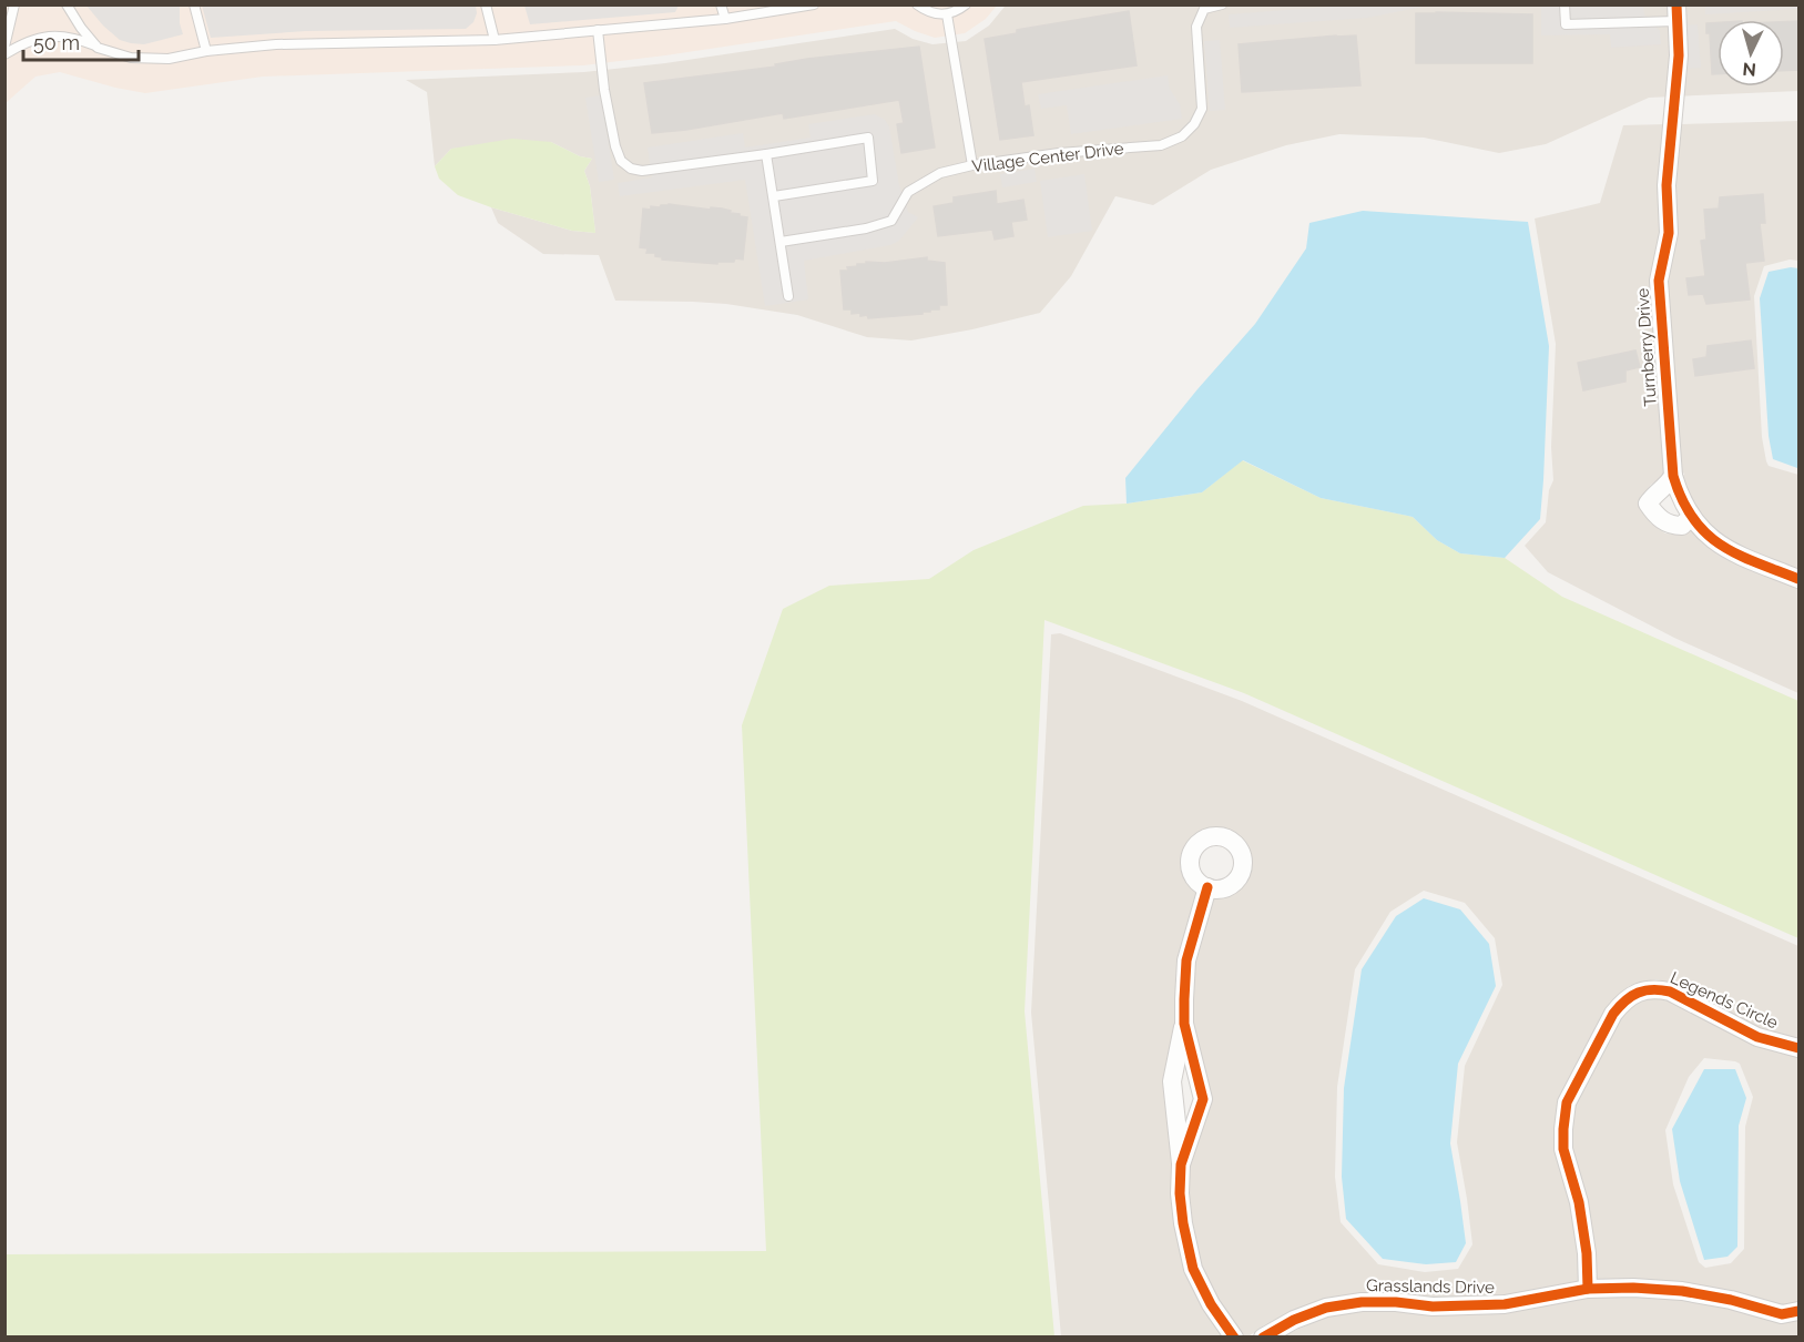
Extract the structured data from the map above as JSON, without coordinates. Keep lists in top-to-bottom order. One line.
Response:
{"streets":{"street":["Turnberry Drive","Legends Circle","Grasslands Drive"],"lane":["Village Center Drive"]},"crossings":[["Legends Circle","Grasslands Drive"]],"scale_bar":"50 m","north":"bottom"}
